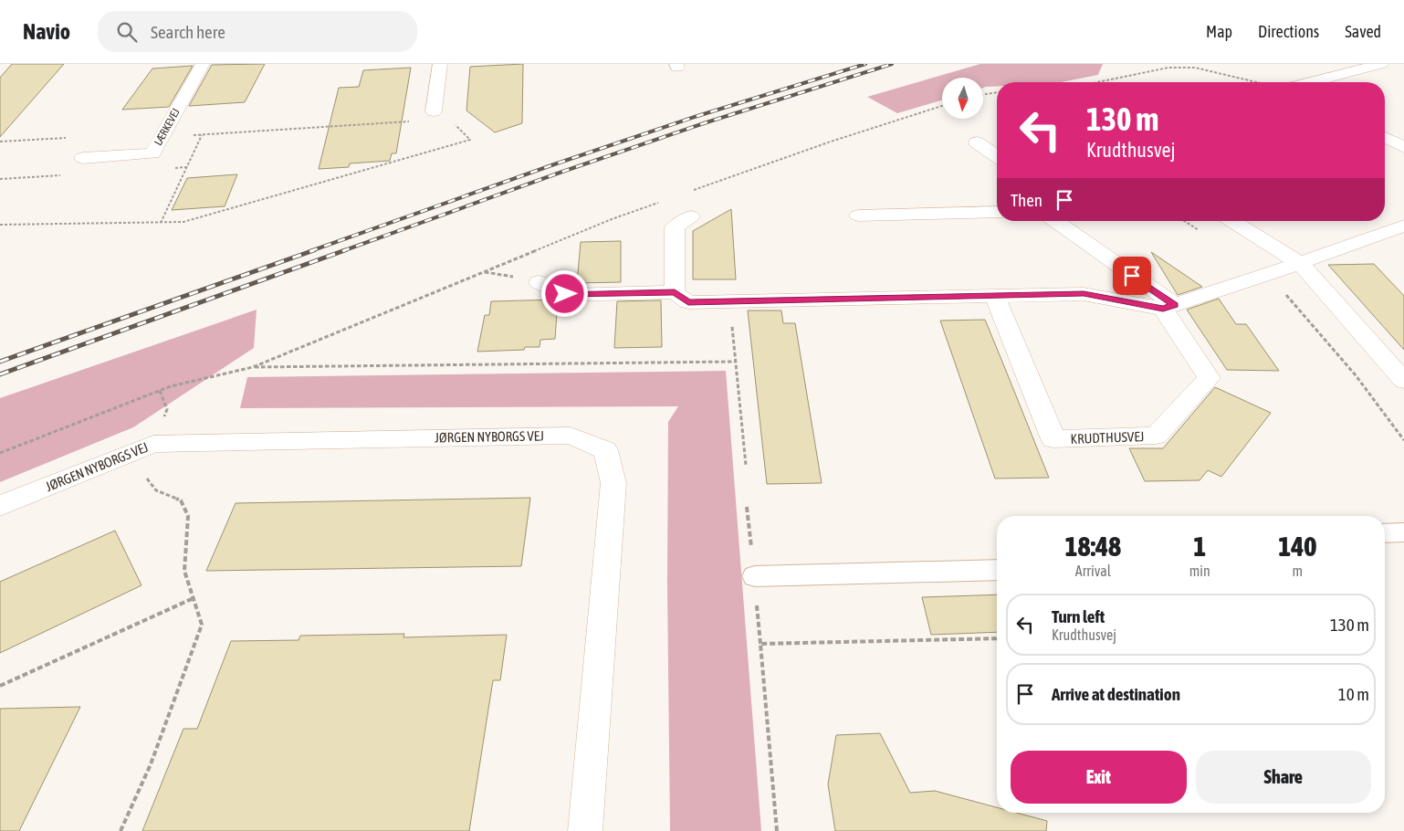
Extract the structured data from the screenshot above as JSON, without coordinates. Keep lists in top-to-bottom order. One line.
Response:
{"streets":{"street":["LÆRKEVEJ","JØRGEN NYBORGS VEJ","KRUDTHUSVEJ"]},"north":"bottom","page":{"header":"Navio","search":"Search here","nav":["Map","Directions","Saved"],"turn":["130 m","Krudthusvej"],"then":"Then","eta":["18:48","Arrival","1","min","140","m"],"list":[{"name":"Turn left","note":"Krudthusvej","value":"130 m"},{"name":"Arrive at destination","value":"10 m"}],"buttons":["Exit","Share"]}}
